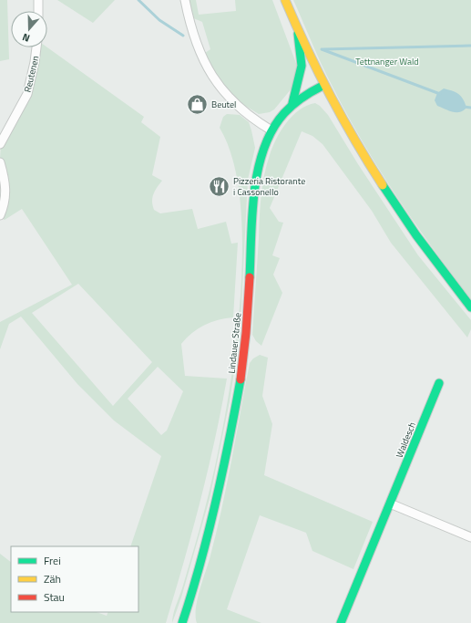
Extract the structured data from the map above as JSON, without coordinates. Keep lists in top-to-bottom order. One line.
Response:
{"streets":{"main road":["Lindauer Straße","Waldesch"],"street":["Reutenen"]},"parks":["Tettnanger Wald"],"places":{"shop":["Beutel"],"restaurant":["Pizzeria Ristorante i Cassonello"]},"legend":["Frei","Zäh","Stau"],"north":"bottom"}
